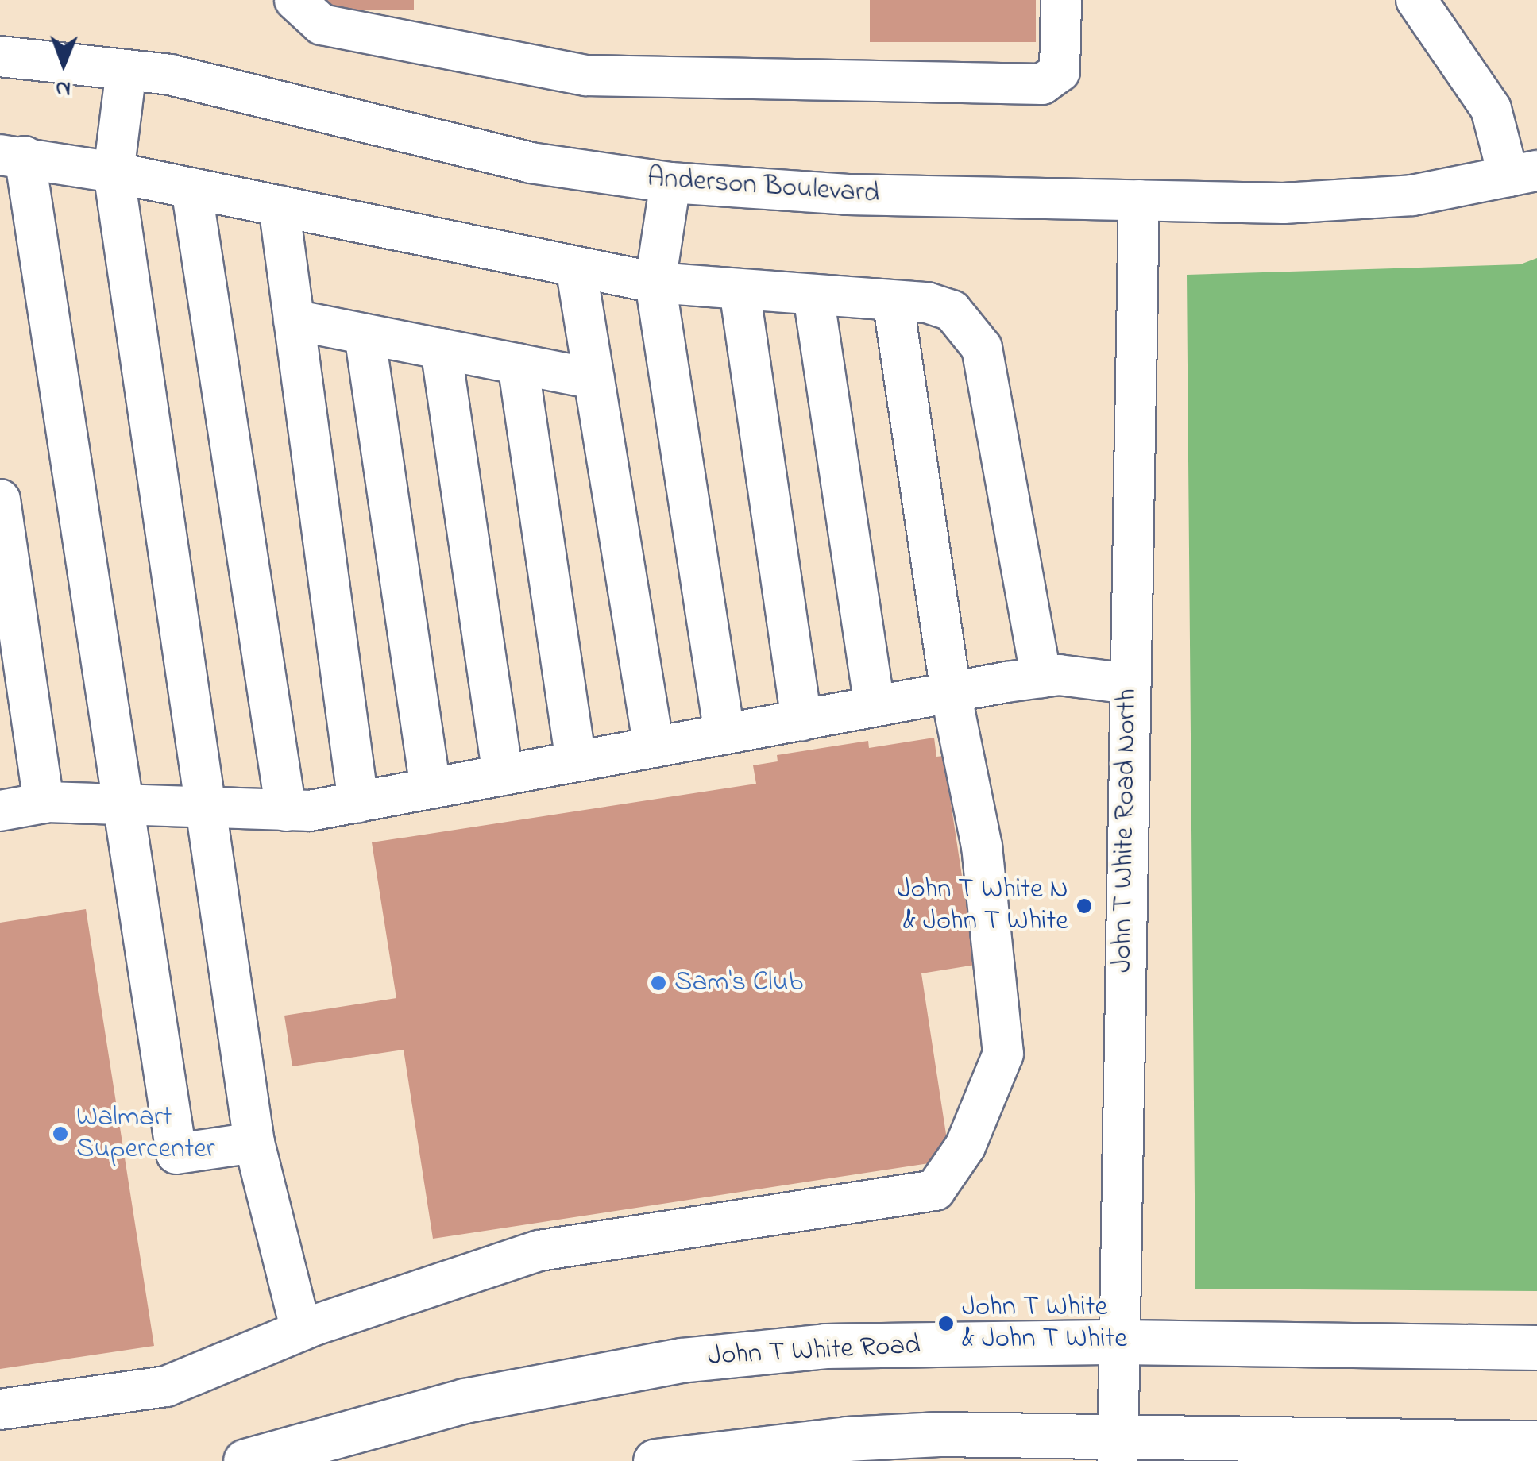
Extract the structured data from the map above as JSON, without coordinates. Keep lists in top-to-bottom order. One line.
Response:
{"streets":{"main road":["John T White Road"],"street":["Anderson Boulevard","John T White Road North"]},"crossings":[["Anderson Boulevard","John T White Road North"],["John T White Road North","John T White Road"]],"places":["John T White N & John T White","Sam's Club","Walmart Supercenter","John T White & John T White"],"north":"bottom"}
